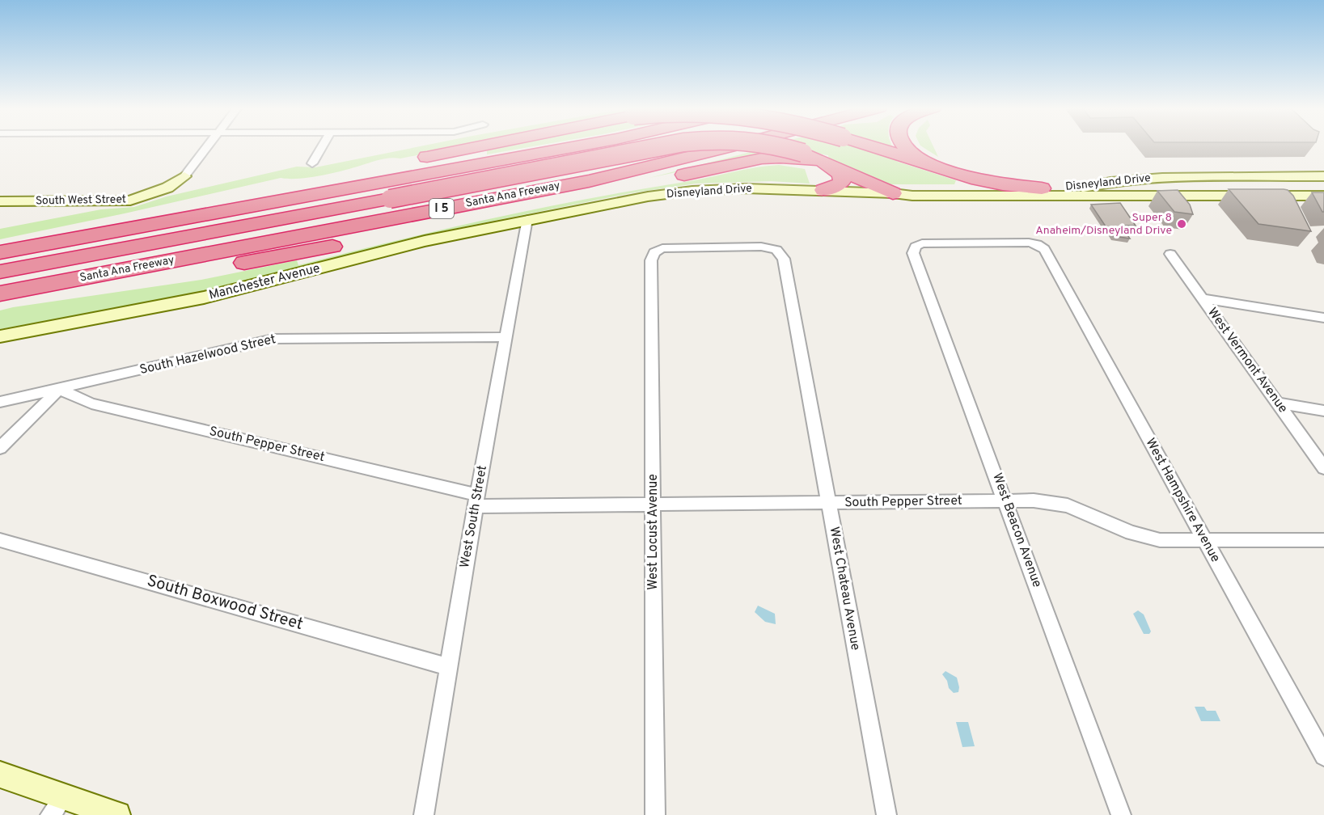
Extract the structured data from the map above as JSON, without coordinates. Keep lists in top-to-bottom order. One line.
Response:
{"streets":{"highway":["Santa Ana Freeway","I 5"],"street":["Disneyland Drive","South West Street","Manchester Avenue","South Hazelwood Street","West Vermont Avenue","South Pepper Street","West Hampshire Avenue","West South Street","West Beacon Avenue","West Locust Avenue","West Chateau Avenue","South Boxwood Street"]},"crossings":[["Disneyland Drive","Manchester Avenue"],["Disneyland Drive","West South Street"],["Manchester Avenue","West South Street"],["South Hazelwood Street","South Pepper Street"],["South Hazelwood Street","West South Street"],["South Pepper Street","West Hampshire Avenue"],["South Pepper Street","West South Street"],["South Pepper Street","West Beacon Avenue"],["South Pepper Street","West Locust Avenue"],["South Pepper Street","West Chateau Avenue"],["West Hampshire Avenue","West Beacon Avenue"],["West South Street","South Boxwood Street"],["West Locust Avenue","West Chateau Avenue"]],"places":["Super 8 Anaheim/Disneyland Drive"]}
